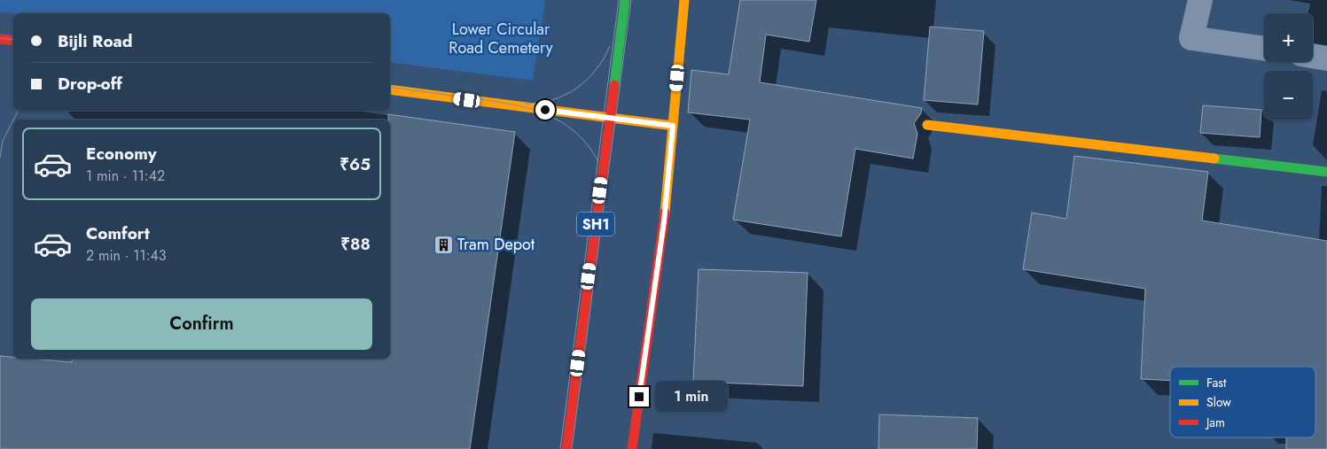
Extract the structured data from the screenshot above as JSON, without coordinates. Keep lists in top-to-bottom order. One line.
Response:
{"streets":{"main road":["SH1"]},"parks":["Lower Circular Road Cemetery"],"places":{"building":["Tram Depot"]},"legend":["Fast","Slow","Jam"],"page":{"map_buttons":["+","−"],"banner":["Bijli Road","Drop-off"],"list":[{"name":"Economy","note":"1 min · 11:42","value":"₹65"},{"name":"Comfort","note":"2 min · 11:43","value":"₹88"}],"buttons":"Confirm","bubble":"1 min"}}
